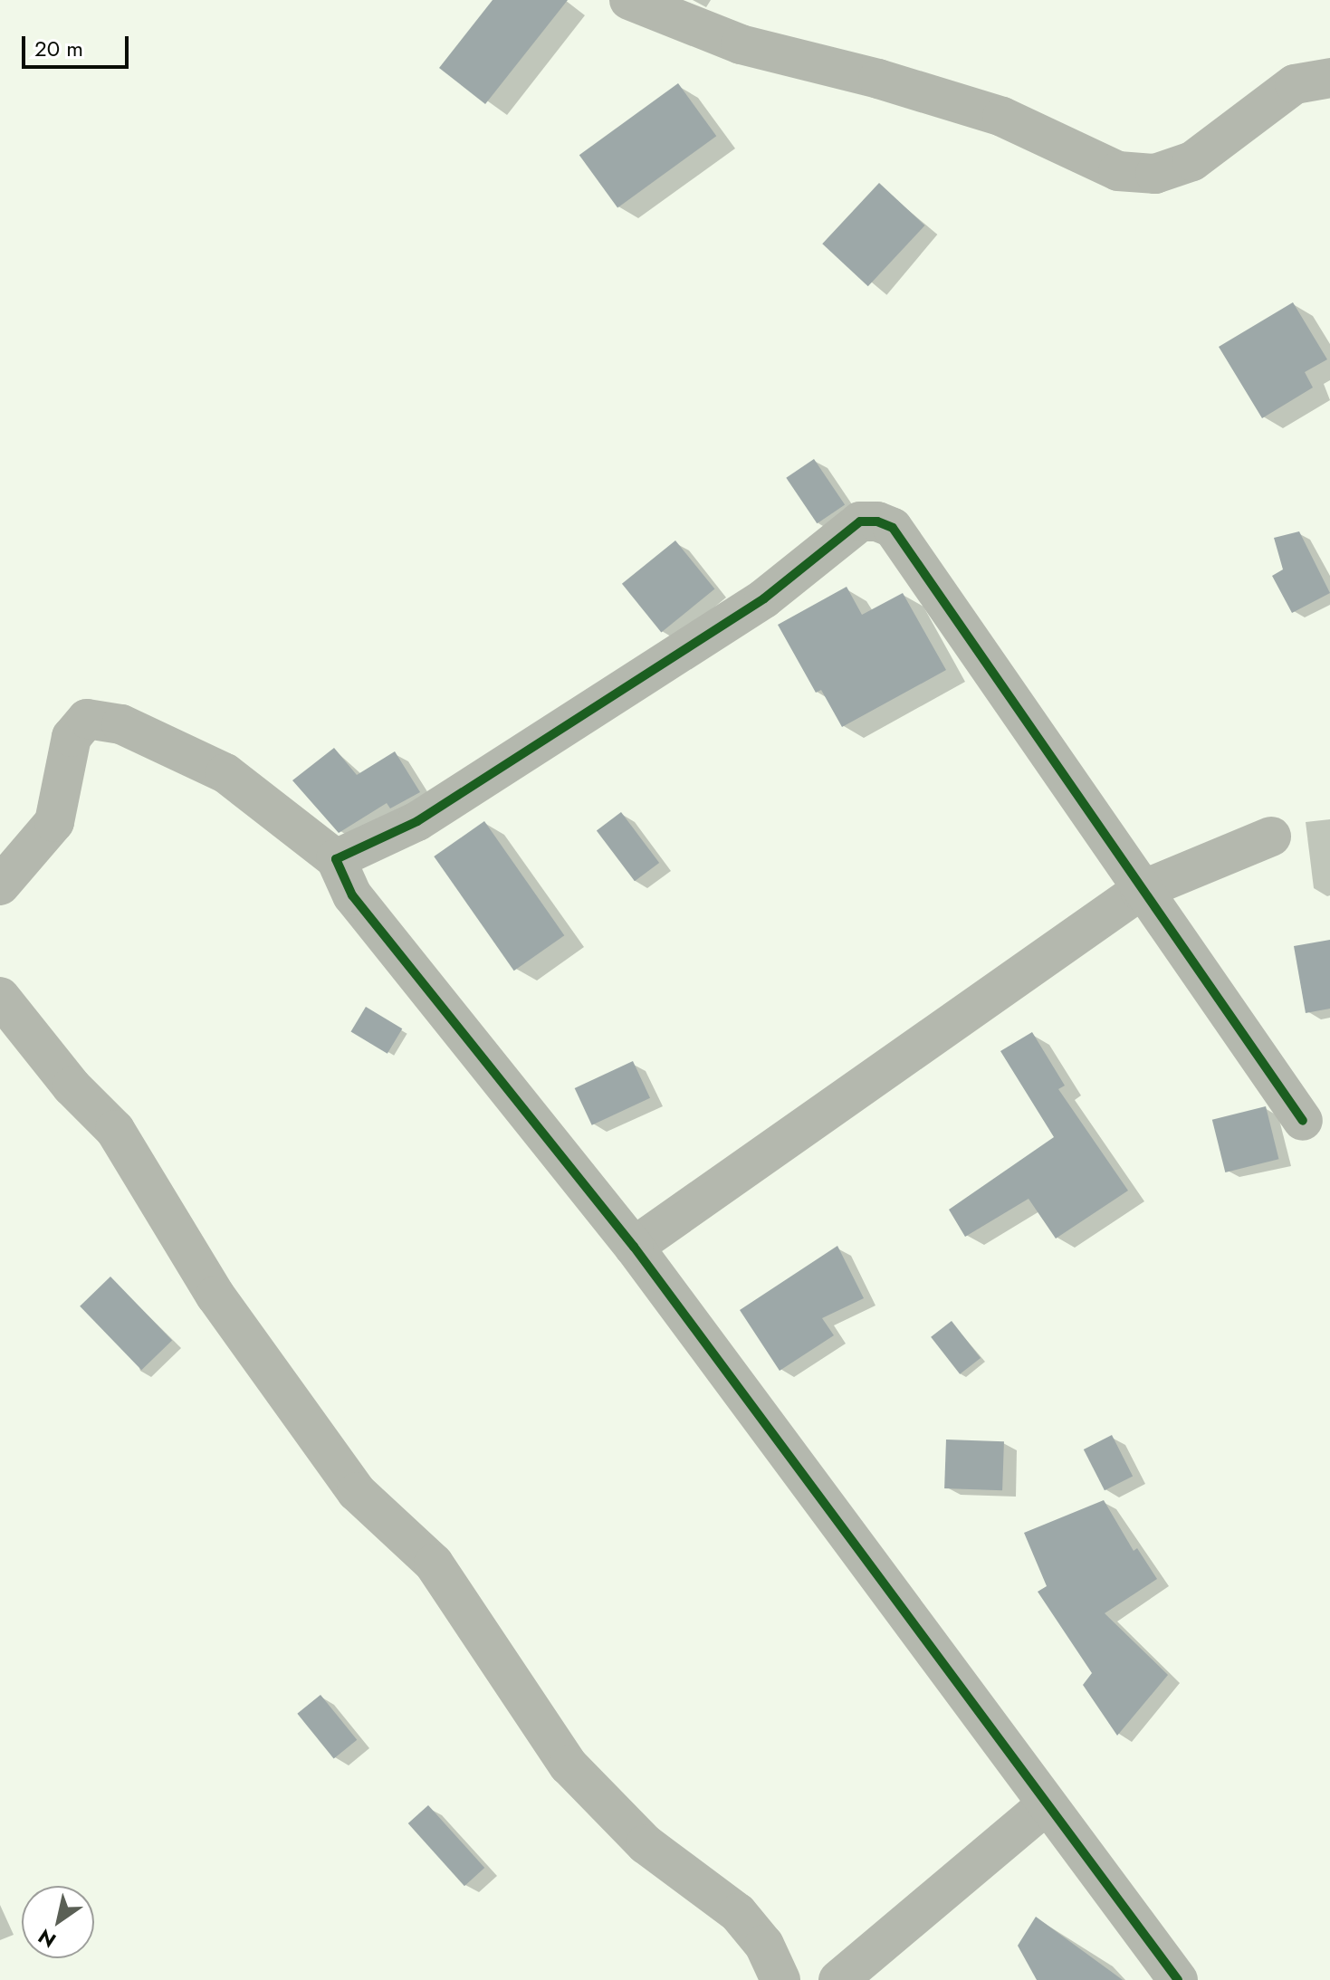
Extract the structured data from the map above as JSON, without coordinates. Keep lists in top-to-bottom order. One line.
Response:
{"scale_bar":"20 m","north":"bottom left"}
